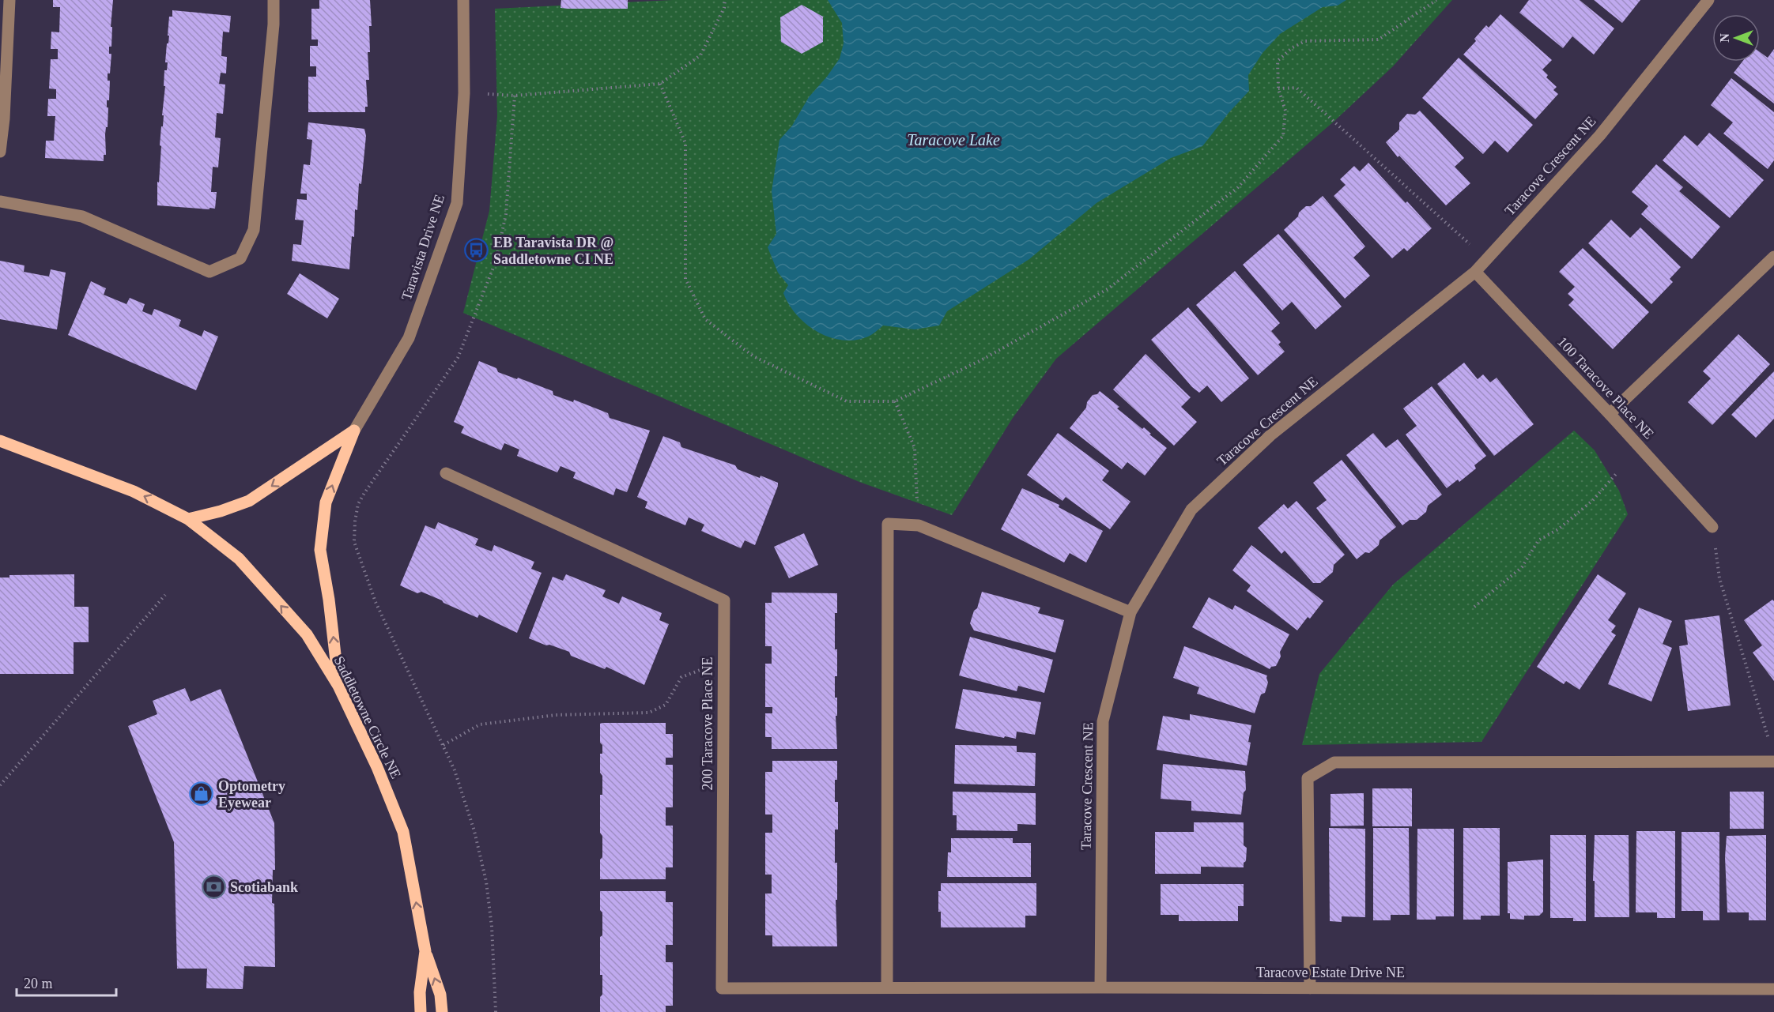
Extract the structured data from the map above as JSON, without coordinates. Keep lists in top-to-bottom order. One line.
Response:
{"streets":{"main road":["Saddletowne Circle NE"],"street":["Taracove Crescent NE","Taravista Drive NE","100 Taracove Place NE","200 Taracove Place NE","Taracove Estate Drive NE"]},"crossings":[["Taracove Crescent NE","100 Taracove Place NE"],["Taracove Crescent NE","Taracove Estate Drive NE"],["200 Taracove Place NE","Taracove Estate Drive NE"]],"one_way":["Saddletowne Circle NE"],"water":["Taracove Lake"],"places":{"bus stop":["EB Taravista DR @ Saddletowne CI NE"],"shop":["Optometry Eyewear"],"bank":["Scotiabank"]},"scale_bar":"20 m","north":"left"}
